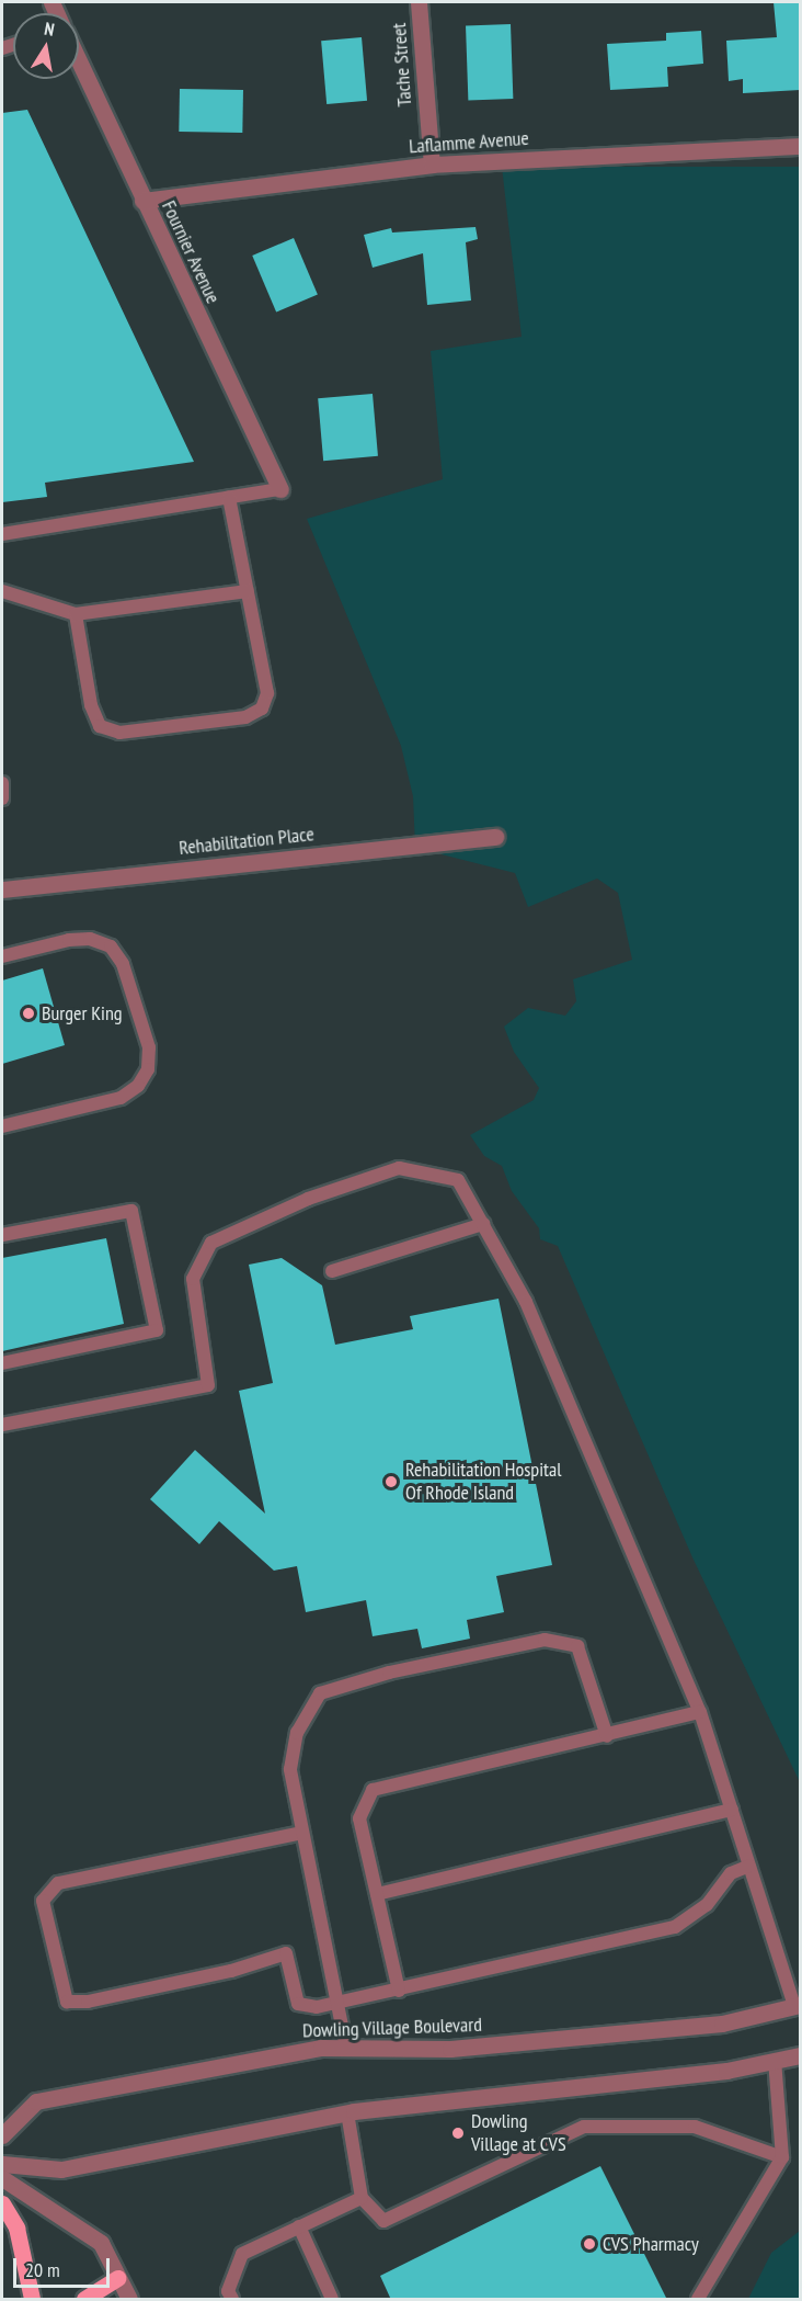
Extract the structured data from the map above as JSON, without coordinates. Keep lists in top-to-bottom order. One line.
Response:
{"streets":{"street":["Tache Street","Laflamme Avenue","Fournier Avenue","Rehabilitation Place","Dowling Village Boulevard"]},"crossings":[["Tache Street","Laflamme Avenue"],["Laflamme Avenue","Fournier Avenue"]],"places":["Burger King","Rehabilitation Hospital Of Rhode Island","Dowling Village at CVS","CVS Pharmacy"],"scale_bar":"20 m","north":"top"}
